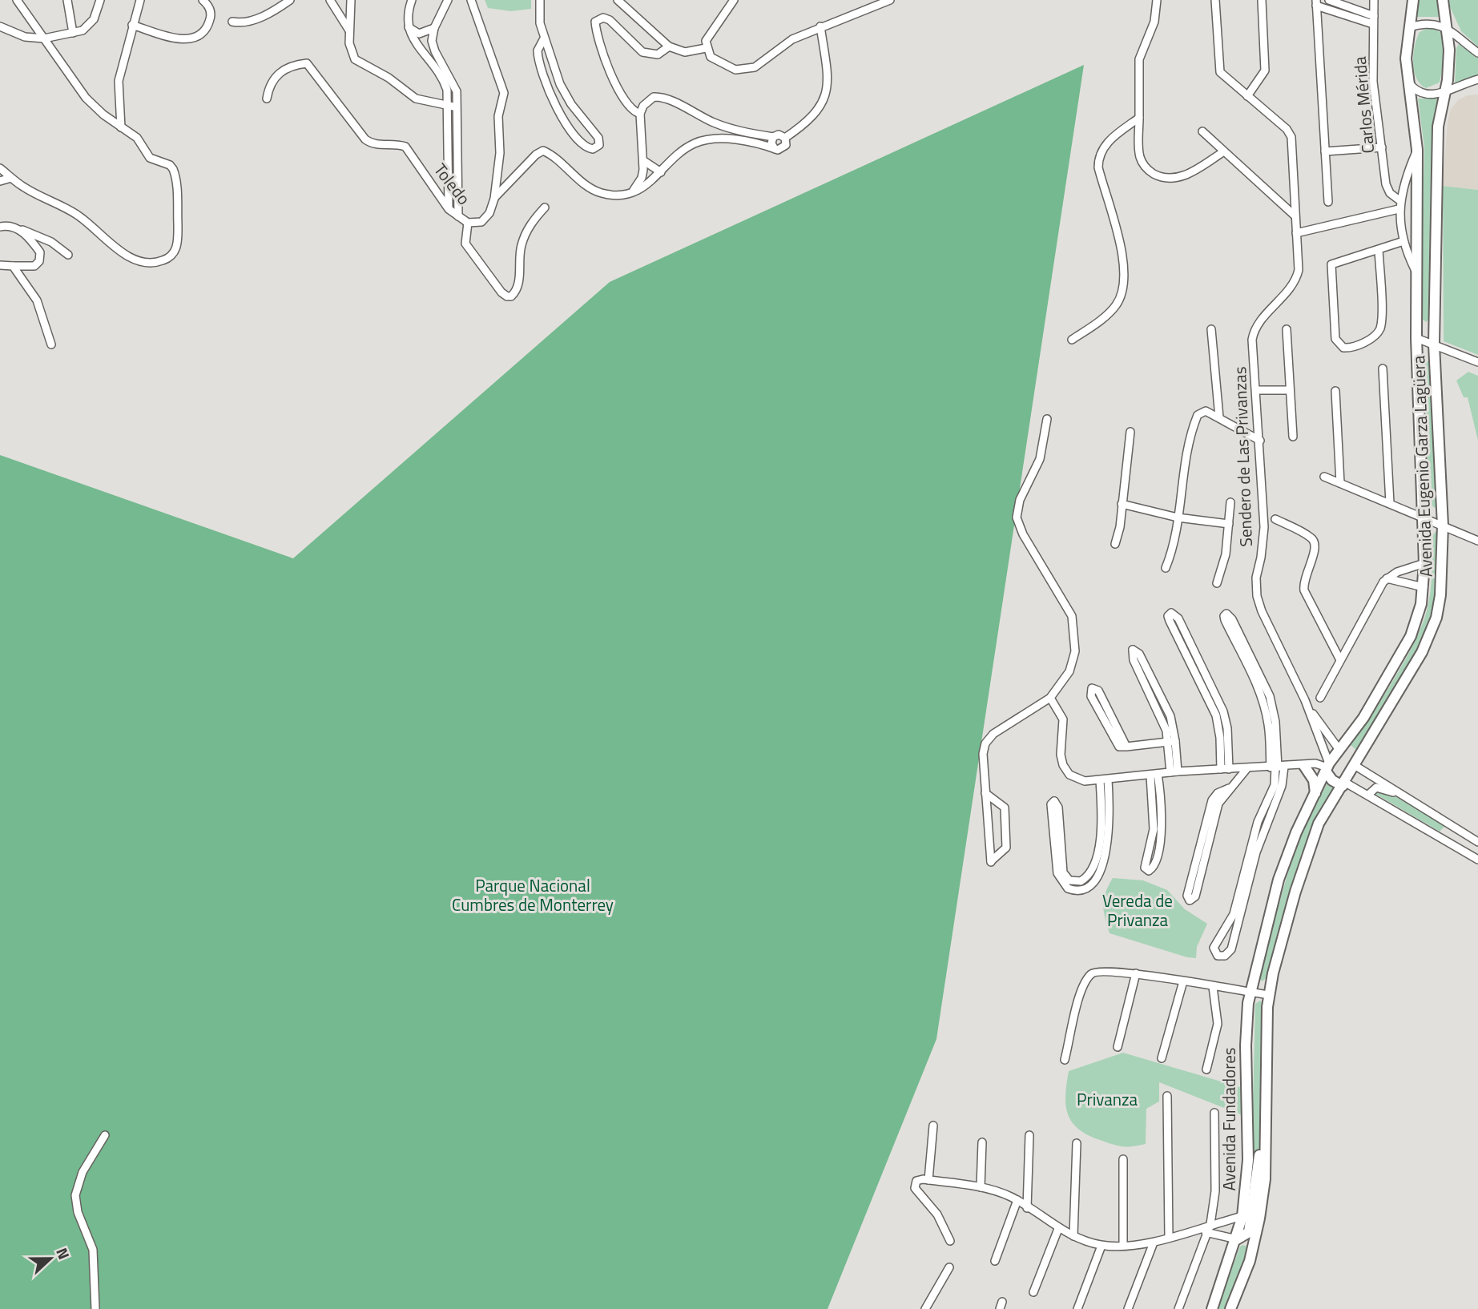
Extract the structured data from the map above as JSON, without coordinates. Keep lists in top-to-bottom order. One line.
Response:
{"streets":{"main road":["Avenida Eugenio Garza Lagüera","Avenida Fundadores"],"street":["Carlos Mérida","Toledo","Sendero de Las Privanzas"]},"crossings":[["Sendero de Las Privanzas","Avenida Eugenio Garza Lagüera"],["Avenida Eugenio Garza Lagüera","Avenida Fundadores"]],"parks":["Parque Nacional Cumbres de Monterrey","Vereda de Privanza","Privanza"],"north":"right"}
